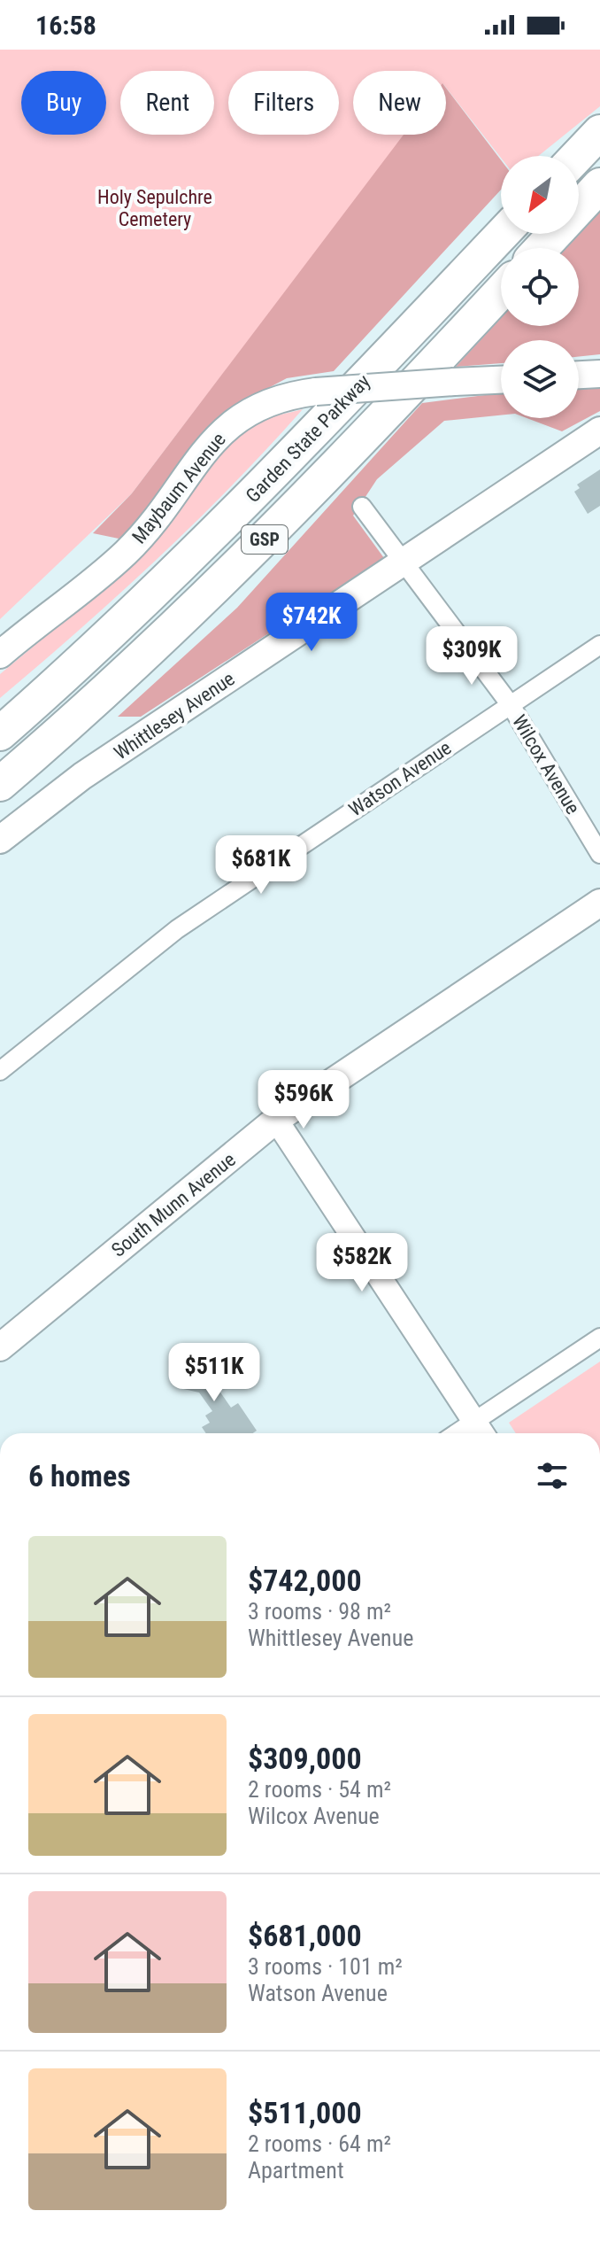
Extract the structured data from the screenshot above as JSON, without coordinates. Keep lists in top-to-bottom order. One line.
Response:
{"streets":{"highway":["Garden State Parkway","GSP"],"main road":["Maybaum Avenue","Whittlesey Avenue","South Munn Avenue"],"street":["Wilcox Avenue","Watson Avenue"]},"crossings":[["Whittlesey Avenue","Wilcox Avenue"],["Wilcox Avenue","Watson Avenue"]],"parks":["Holy Sepulchre Cemetery"],"north":"bottom left","page":{"status":"16:58","chip":["Buy","Rent","Filters","New"],"price":["$742K","$309K","$681K","$596K","$582K","$511K"],"heading":"6 homes","list":[{"name":"$742,000","note":"3 rooms · 98 m² · Whittlesey Avenue"},{"name":"$309,000","note":"2 rooms · 54 m² · Wilcox Avenue"},{"name":"$681,000","note":"3 rooms · 101 m² · Watson Avenue"},{"name":"$511,000","note":"2 rooms · 64 m² · Apartment"}]}}
